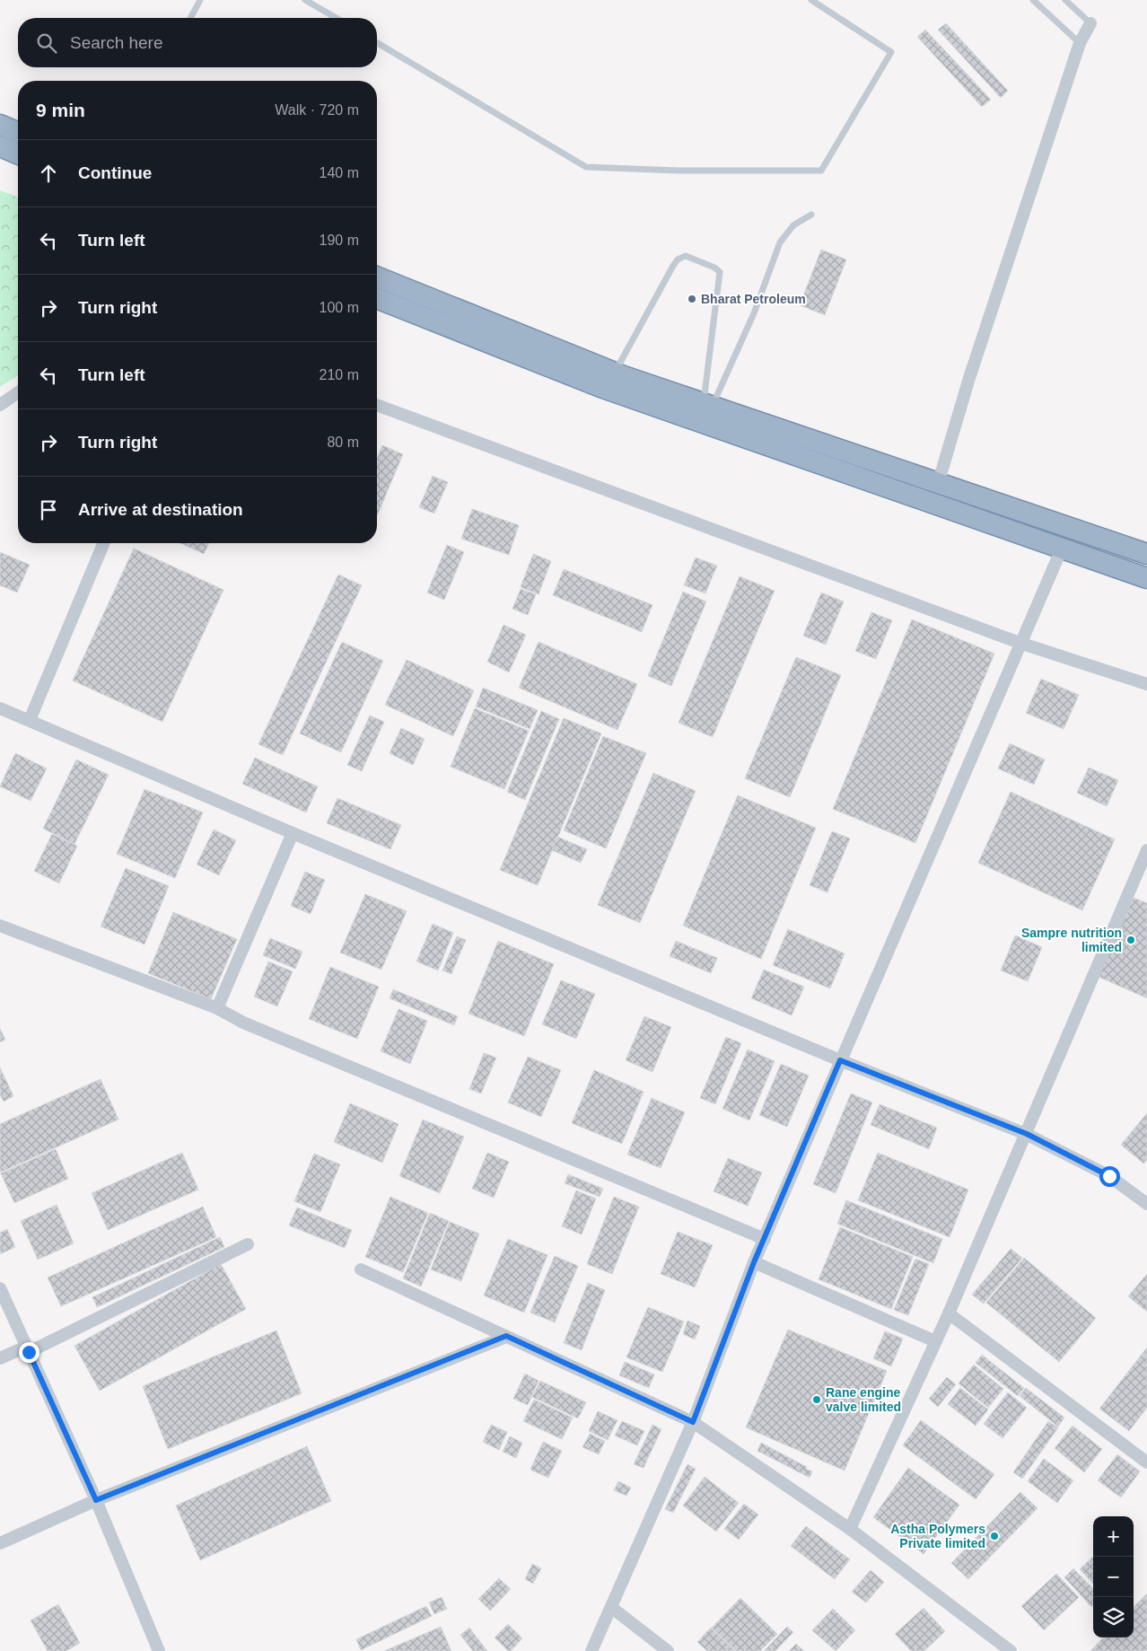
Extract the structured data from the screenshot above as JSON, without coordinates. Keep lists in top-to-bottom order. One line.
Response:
{"places":["Bharat Petroleum","Sampre nutrition limited","Rane engine valve limited","Astha Polymers Private limited"],"page":{"search":"Search here","heading":["9 min","Walk · 720 m"],"list":[["Continue","140 m"],["Turn left","190 m"],["Turn right","100 m"],["Turn left","210 m"],["Turn right","80 m"],"Arrive at destination"],"map_buttons":["+","−"]}}
